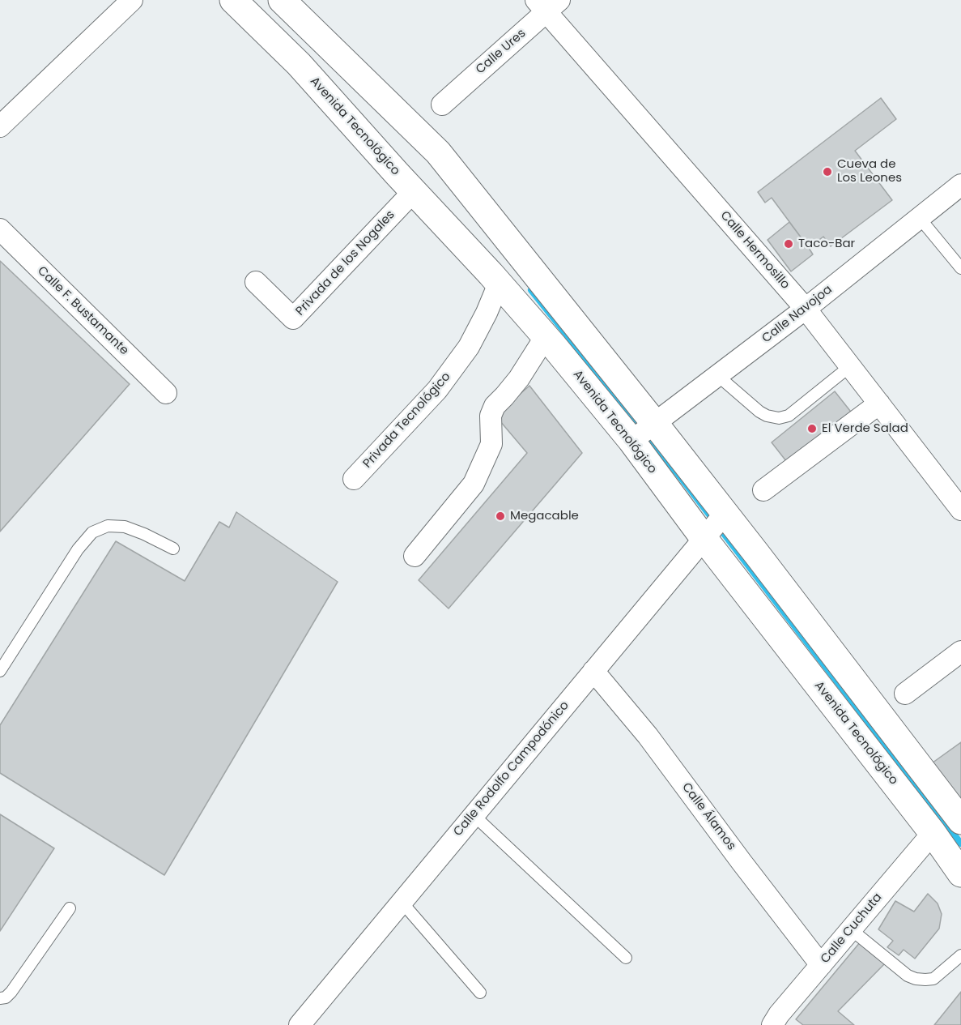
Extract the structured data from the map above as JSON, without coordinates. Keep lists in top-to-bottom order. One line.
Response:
{"streets":{"main road":["Avenida Tecnológico"],"street":["Calle Ures","Calle Hermosillo","Privada de los Nogales","Calle F. Bustamante","Calle Navojoa","Privada Tecnológico","Calle Rodolfo Campodónico","Calle Álamos","Calle Cuchuta"]},"crossings":[["Calle Ures","Calle Hermosillo"],["Avenida Tecnológico","Privada de los Nogales"],["Avenida Tecnológico","Calle Navojoa"],["Avenida Tecnológico","Privada Tecnológico"],["Avenida Tecnológico","Calle Rodolfo Campodónico"],["Avenida Tecnológico","Calle Cuchuta"],["Calle Hermosillo","Calle Navojoa"],["Calle Rodolfo Campodónico","Calle Álamos"],["Calle Álamos","Calle Cuchuta"]],"places":["Cueva de Los Leones","Taco-Bar","El Verde Salad","Megacable"]}
